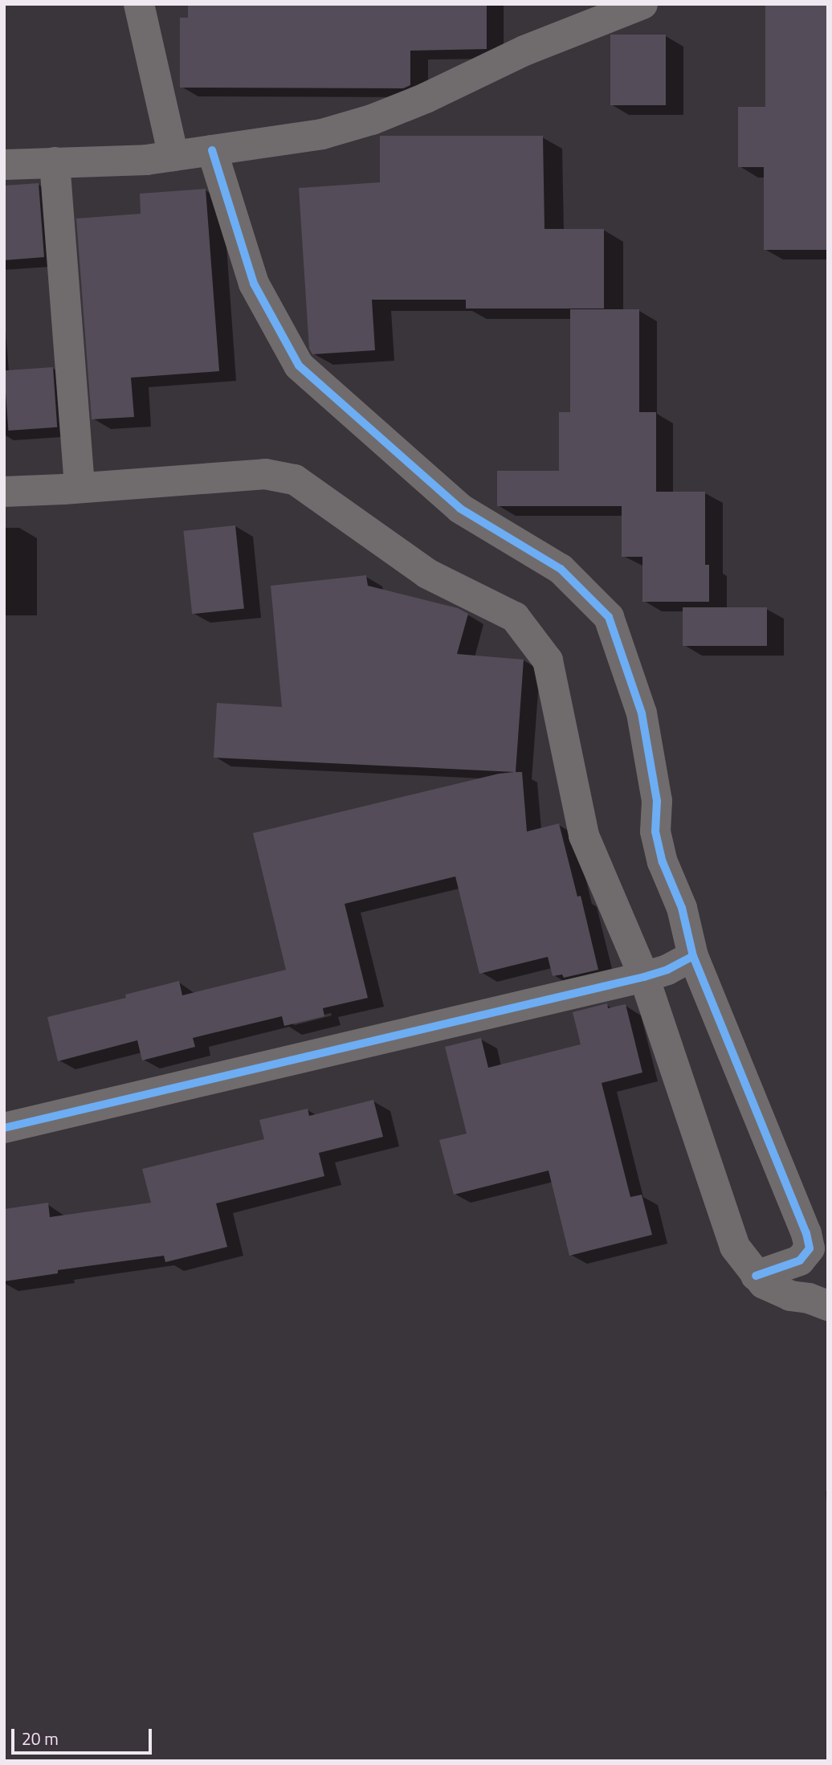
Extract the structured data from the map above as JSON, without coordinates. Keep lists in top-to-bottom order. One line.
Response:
{"scale_bar":"20 m"}
